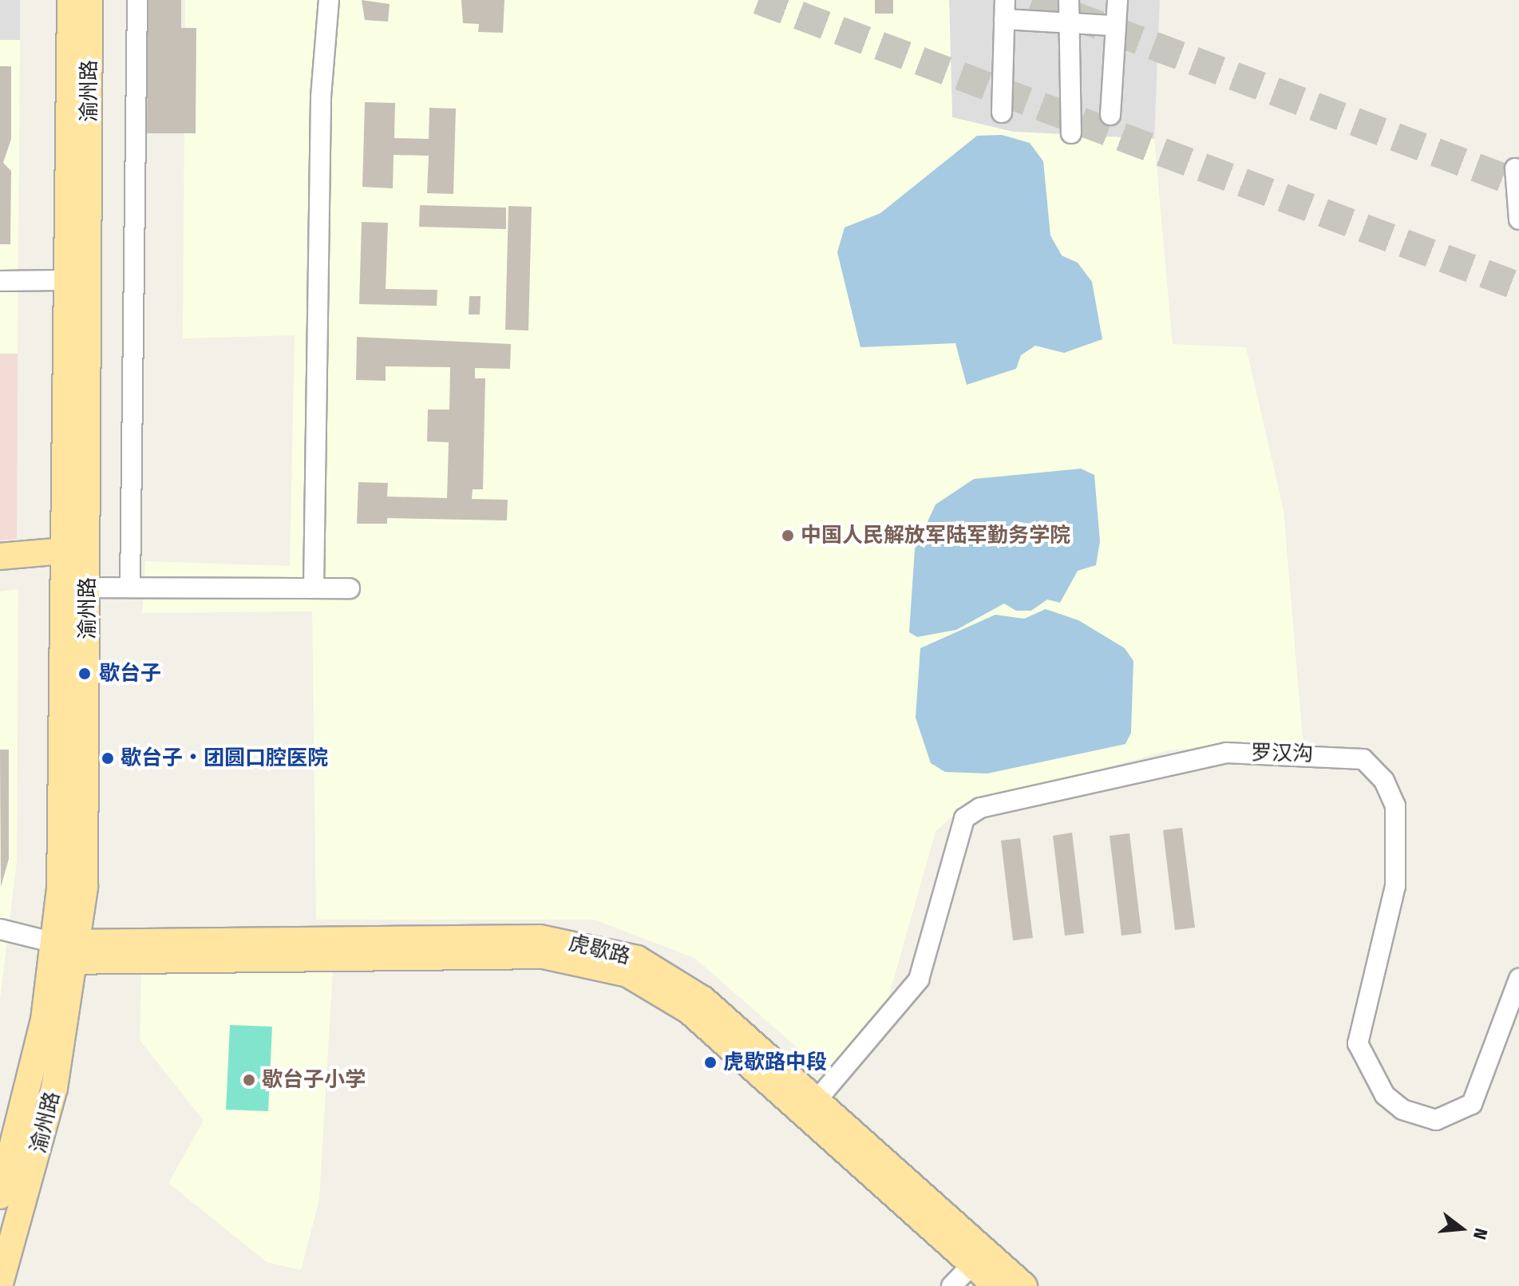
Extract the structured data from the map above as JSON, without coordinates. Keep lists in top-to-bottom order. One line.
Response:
{"streets":{"main road":["渝州路","虎歇路"],"street":["罗汉沟"]},"crossings":[["渝州路","虎歇路"],["罗汉沟","虎歇路"]],"places":["中国人民解放军陆军勤务学院","歇台子","歇台子‧团圆口腔医院","虎歇路中段","歇台子小学"],"north":"right"}
